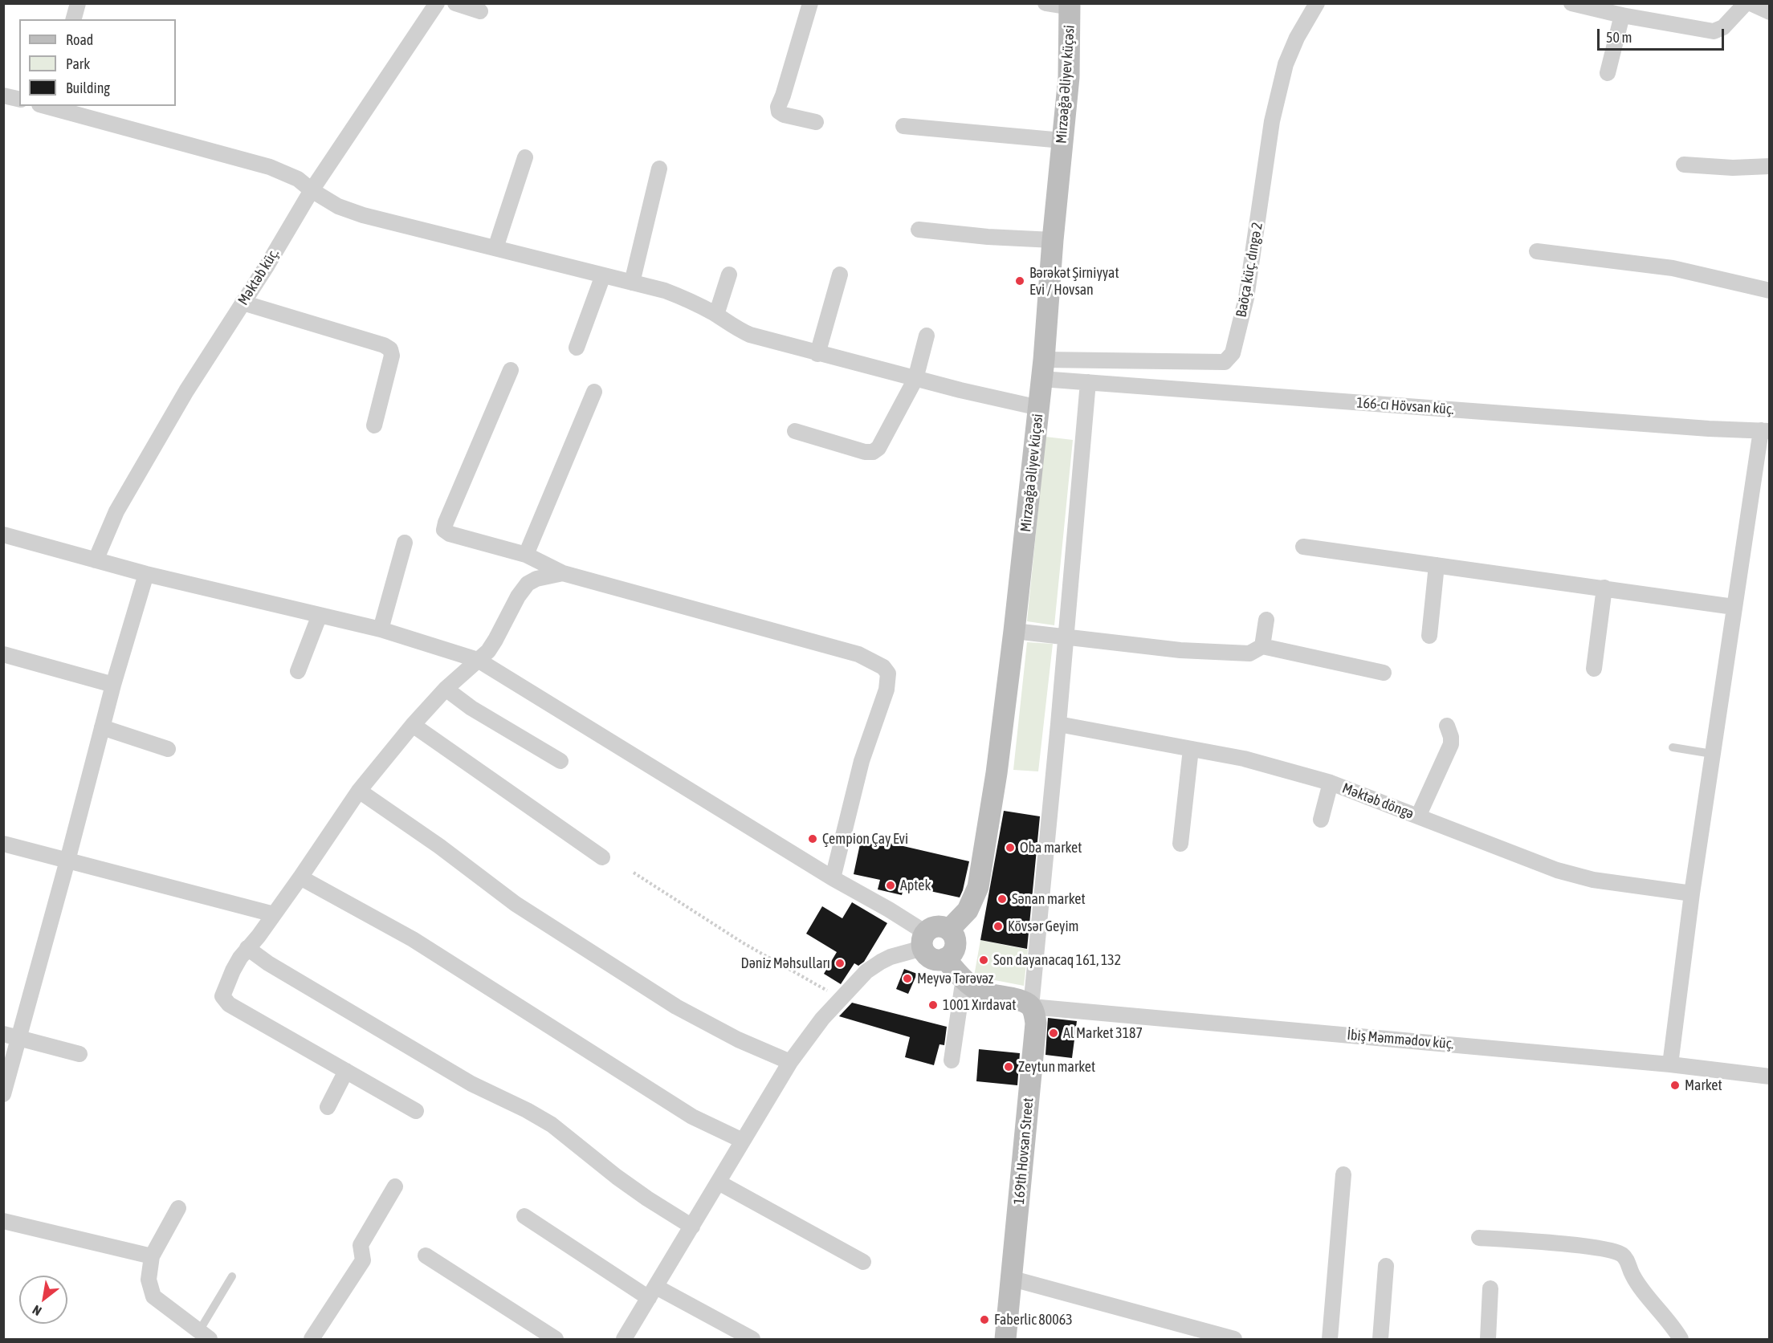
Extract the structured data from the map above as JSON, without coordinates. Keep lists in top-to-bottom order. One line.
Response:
{"streets":{"street":["Mirzəağa Əliyev küçəsi","Baöça küç. dıngə 2","Məktəb küç.","166-cı Hövsan küç.","Məktəb döngə","İbiş Məmmədov küç.","169th Hovsan Street"]},"crossings":[["Mirzəağa Əliyev küçəsi","Baöça küç. dıngə 2"],["Mirzəağa Əliyev küçəsi","166-cı Hövsan küç."],["Baöça küç. dıngə 2","166-cı Hövsan küç."],["İbiş Məmmədov küç.","169th Hovsan Street"]],"places":["Bərəkət Şirniyyat Evi / Hovsan","Çempion Çay Evi","Oba market","Aptek","Sənan market","Kövsər Geyim","Son dayanacaq 161, 132","Dəniz Məhsulları","Meyvə Tərəvəz","1001 Xırdavat","Al Market 3187","Zeytun market","Market","Faberlic 80063"],"legend":["Road","Park","Building"],"scale_bar":"50 m","north":"bottom left"}
